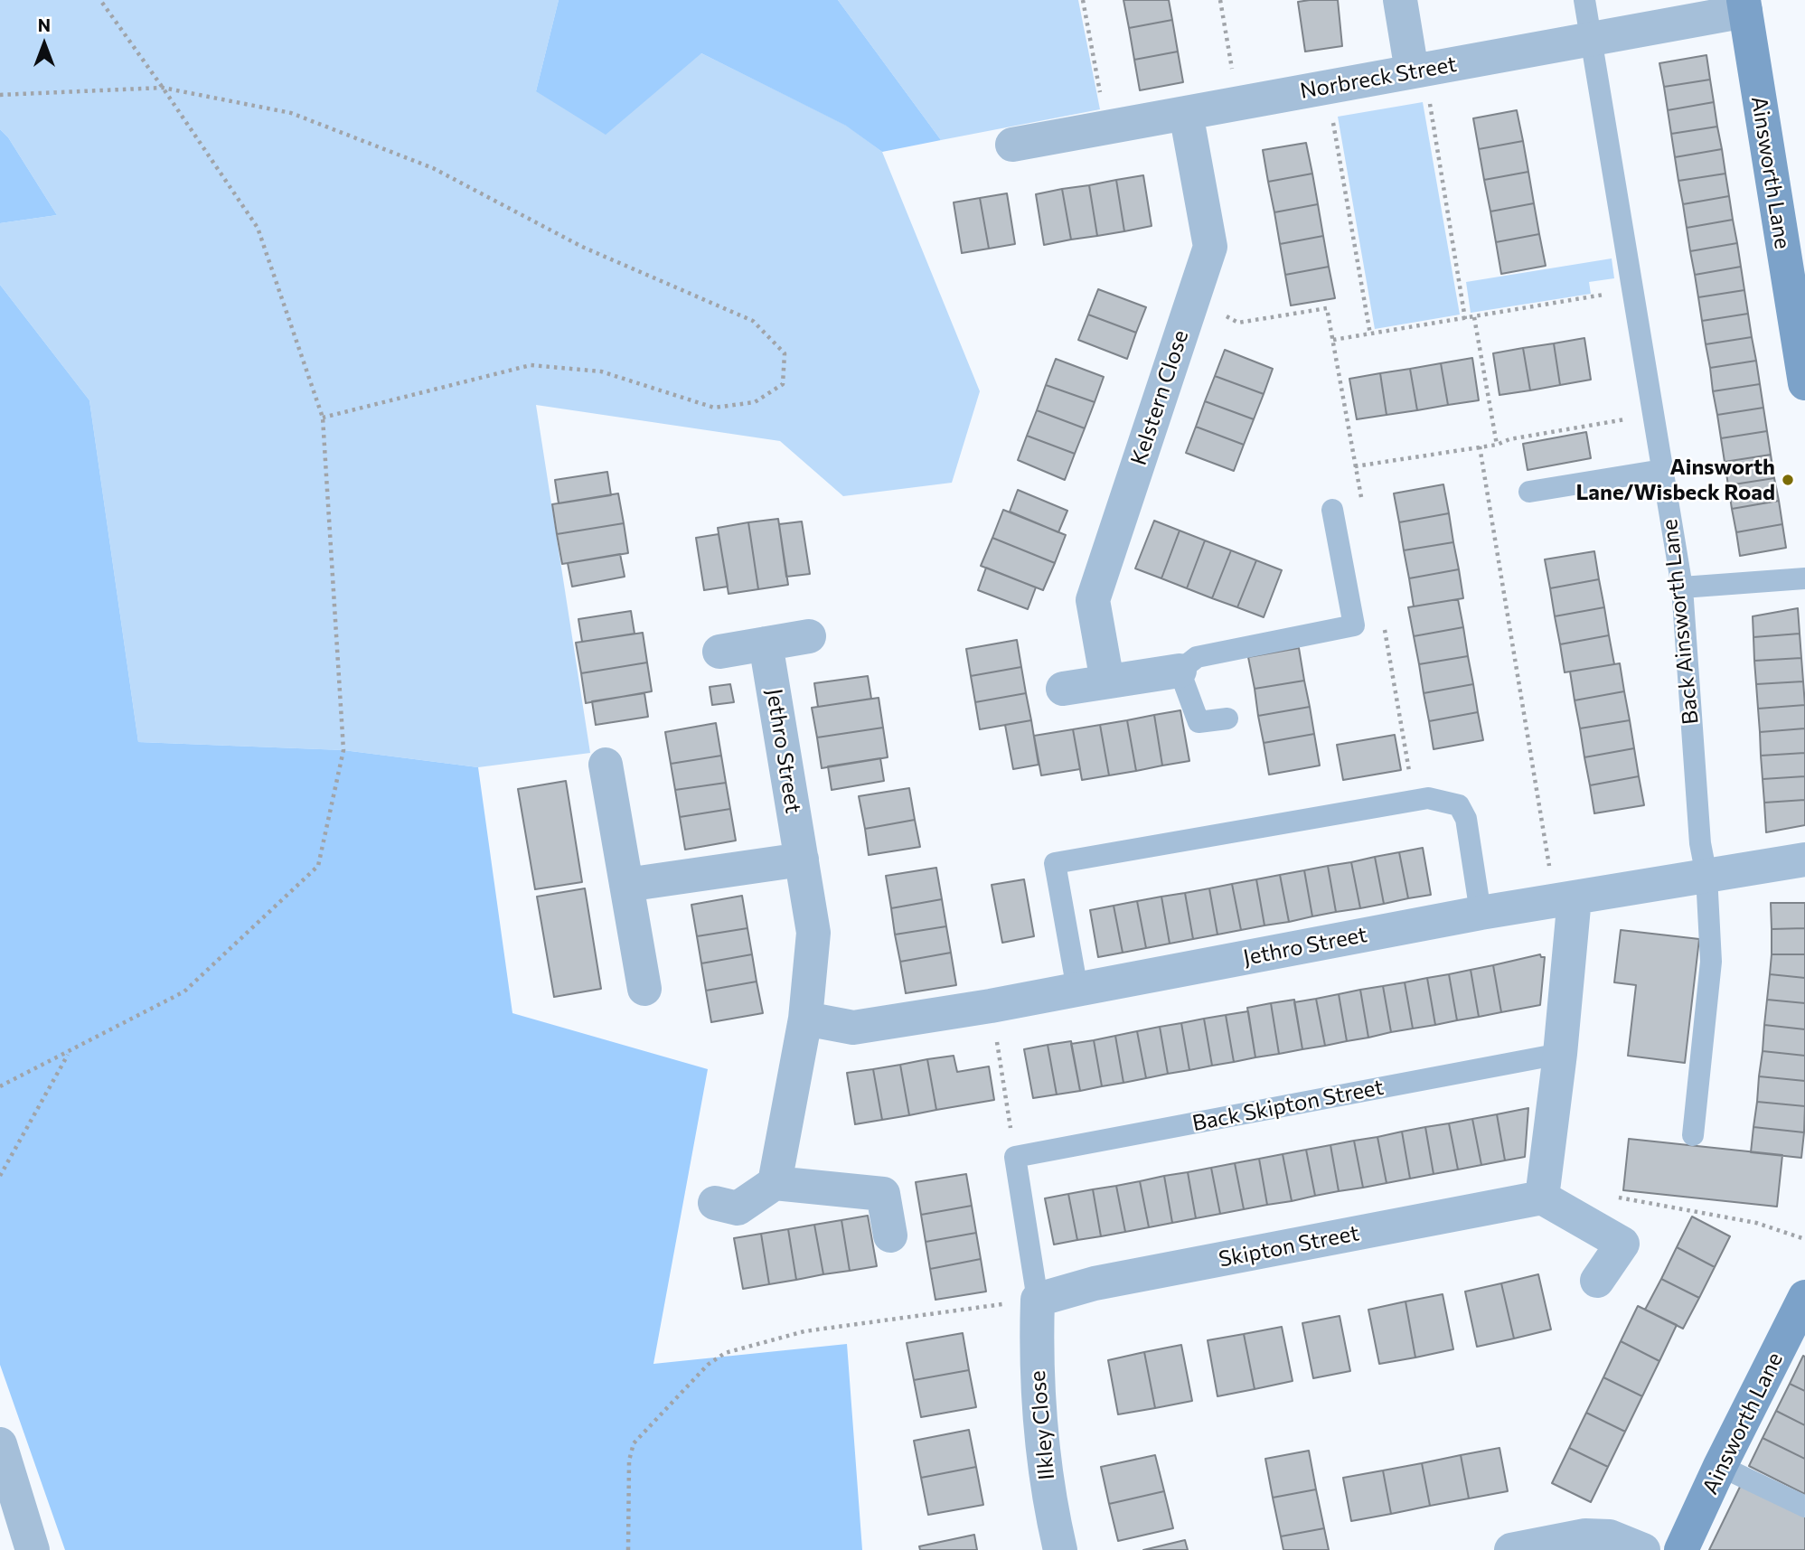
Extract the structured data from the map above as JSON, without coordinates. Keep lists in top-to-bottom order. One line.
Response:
{"streets":{"main road":["Ainsworth Lane"],"street":["Norbreck Street","Kelstern Close","Jethro Street","Skipton Street","Ilkley Close"],"lane":["Back Ainsworth Lane","Back Skipton Street"]},"crossings":[["Norbreck Street","Ainsworth Lane"],["Norbreck Street","Kelstern Close"],["Norbreck Street","Back Ainsworth Lane"],["Back Ainsworth Lane","Jethro Street"],["Skipton Street","Ilkley Close"]],"places":["Ainsworth Lane/Wisbeck Road"],"north":"top"}
